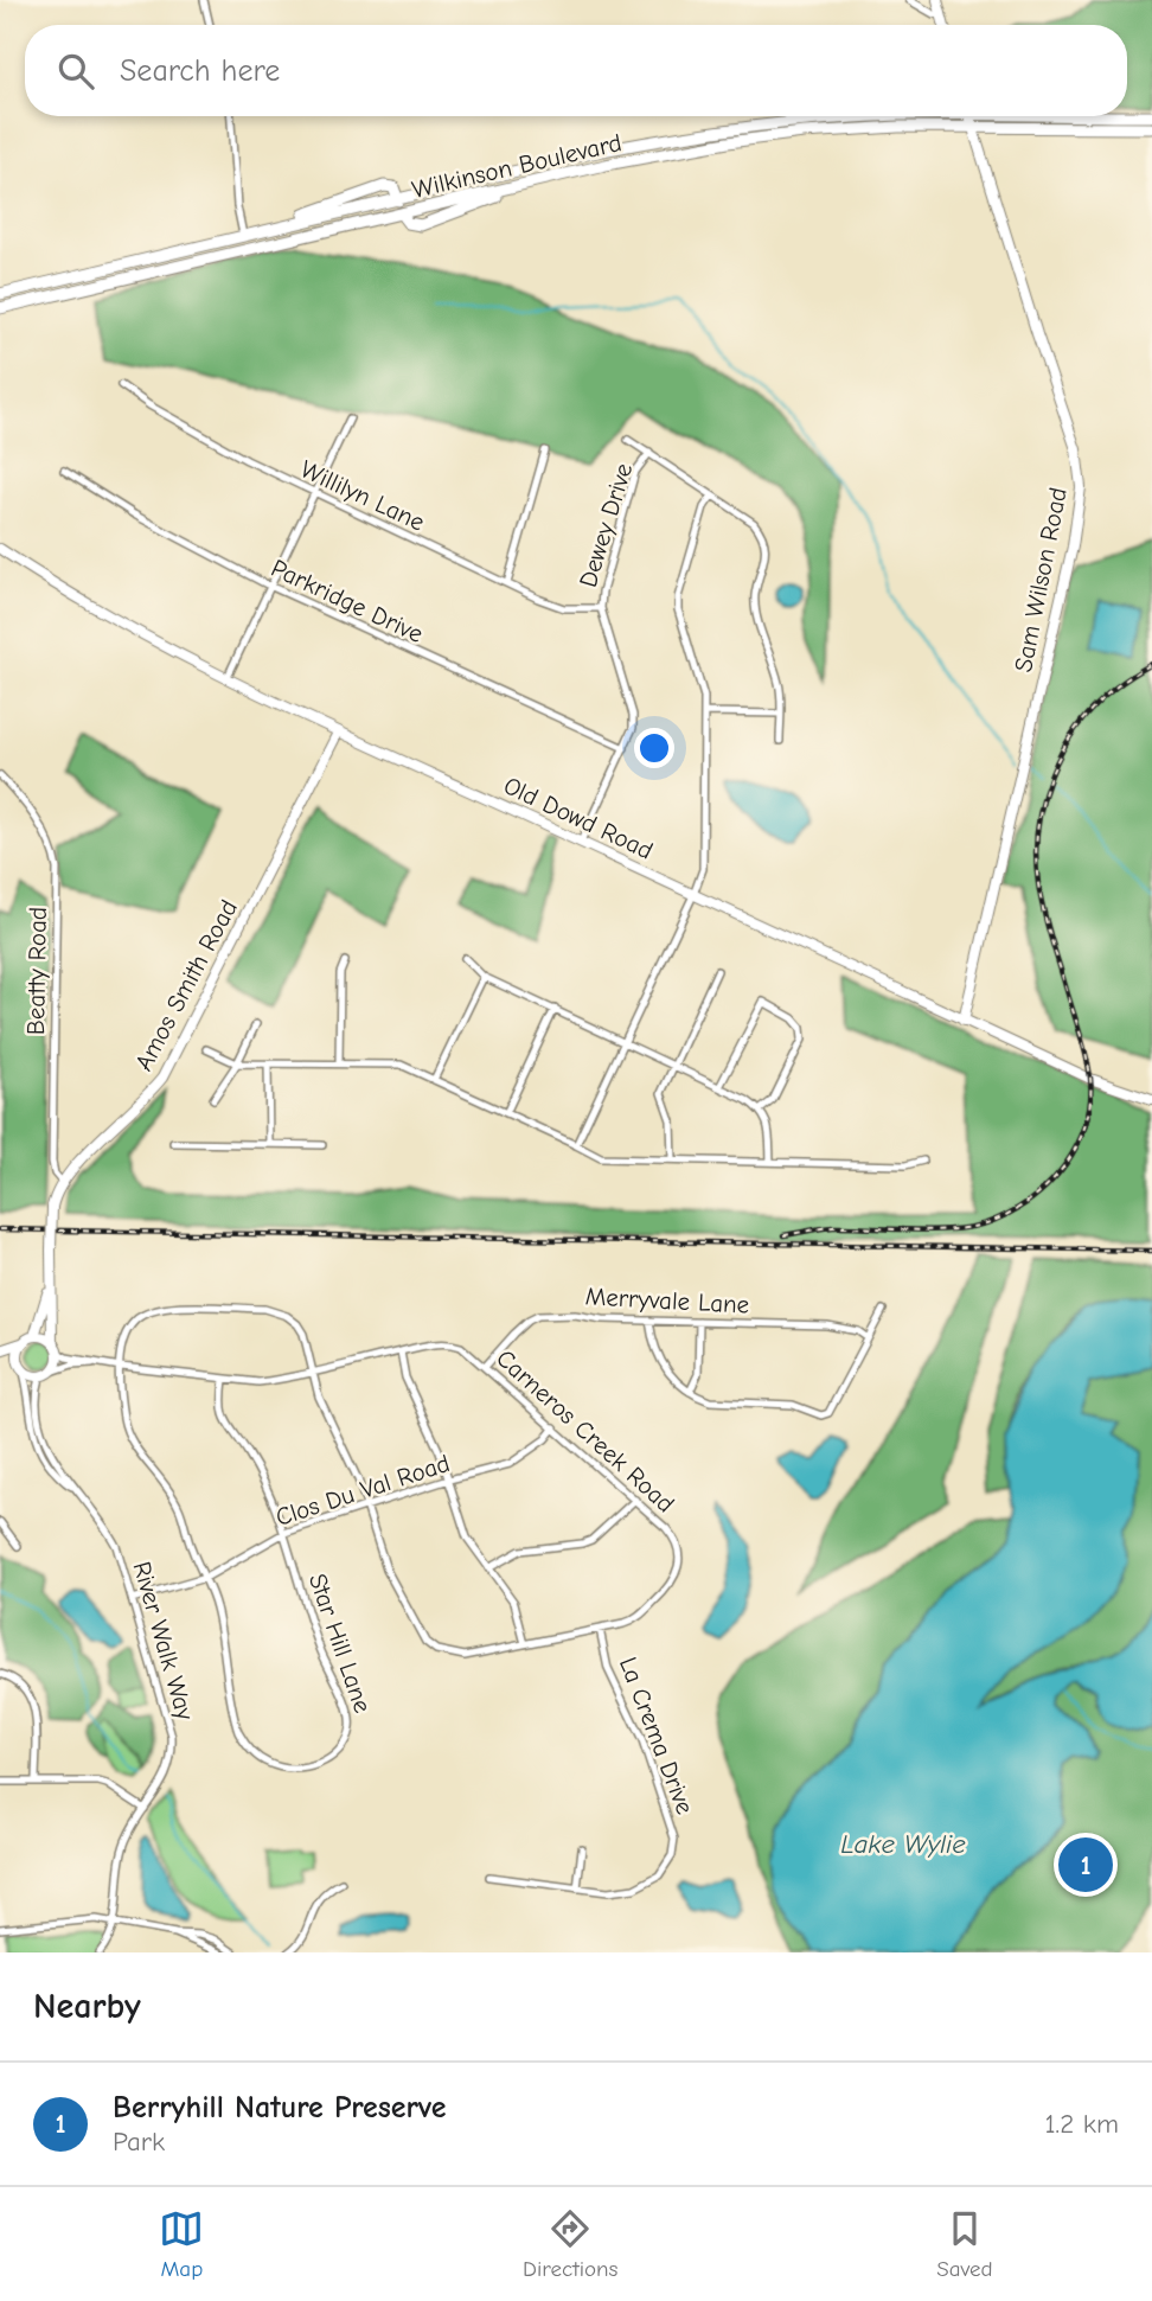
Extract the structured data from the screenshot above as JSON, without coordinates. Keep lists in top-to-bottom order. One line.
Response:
{"streets":{"main road":["Wilkinson Boulevard"],"street":["Willilyn Lane","Dewey Drive","Sam Wilson Road","Parkridge Drive","Old Dowd Road","Beatty Road","Amos Smith Road","Merryvale Lane","Carneros Creek Road","Clos Du Val Road","River Walk Way","Star Hill Lane","La Crema Drive"]},"crossings":[["Wilkinson Boulevard","Sam Wilson Road"],["Willilyn Lane","Dewey Drive"],["Dewey Drive","Parkridge Drive"],["Dewey Drive","Old Dowd Road"],["Sam Wilson Road","Old Dowd Road"],["Old Dowd Road","Amos Smith Road"],["Beatty Road","Amos Smith Road"],["Amos Smith Road","Carneros Creek Road"],["Amos Smith Road","River Walk Way"],["Merryvale Lane","Carneros Creek Road"],["Carneros Creek Road","Clos Du Val Road"],["Carneros Creek Road","River Walk Way"],["Carneros Creek Road","Star Hill Lane"],["Carneros Creek Road","La Crema Drive"],["Clos Du Val Road","River Walk Way"],["Clos Du Val Road","Star Hill Lane"]],"water":["Lake Wylie"],"page":{"search":"Search here","pins":"1","heading":"Nearby","list":[{"mark":"1","name":"Berryhill Nature Preserve","note":"Park","value":"1.2 km"}],"nav":["Map","Directions","Saved"]}}
